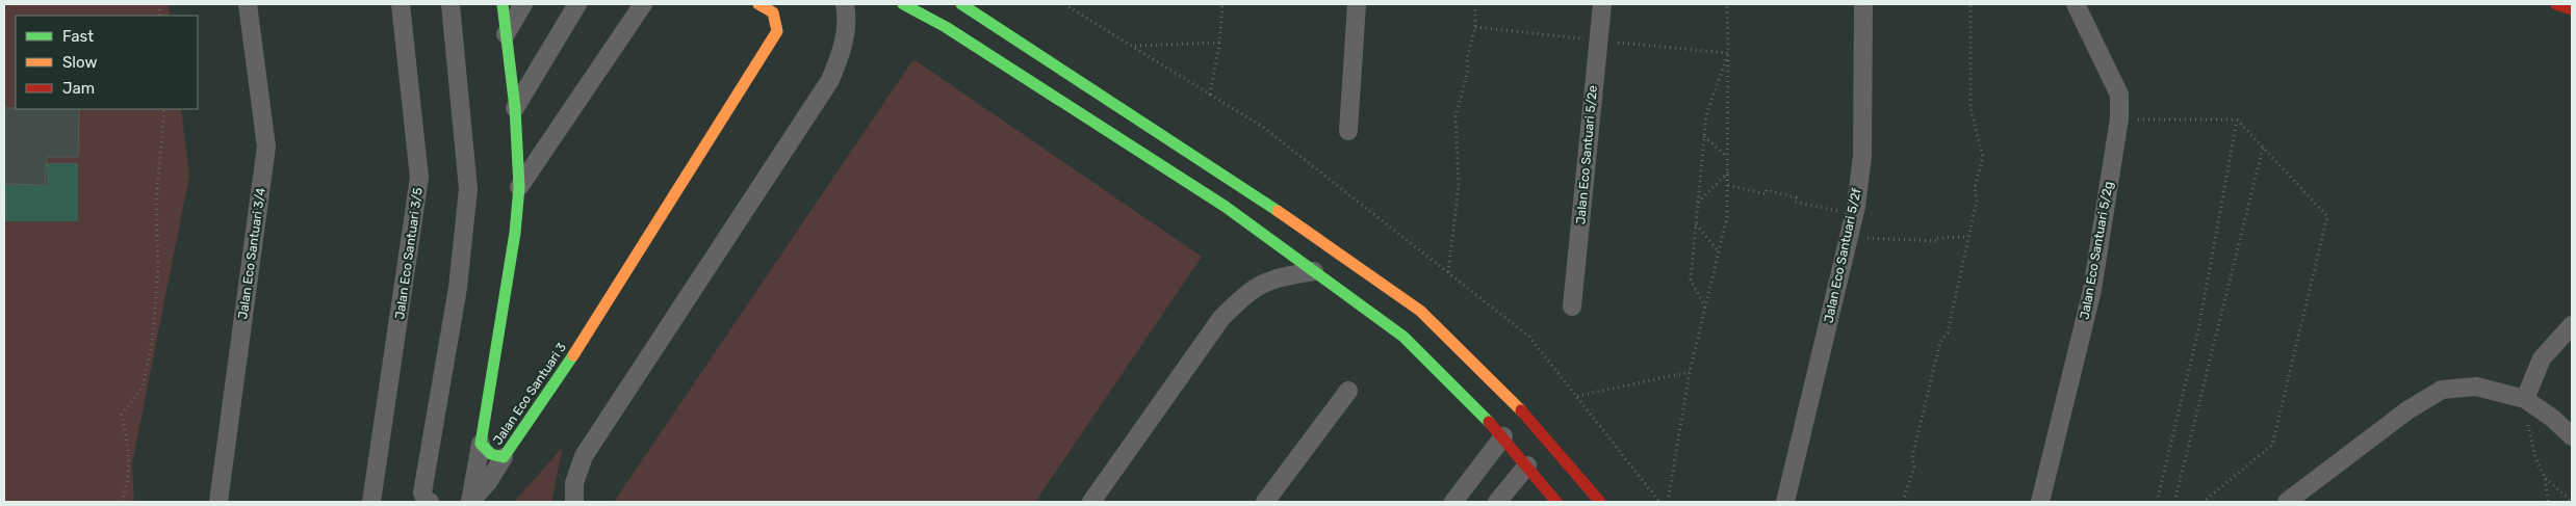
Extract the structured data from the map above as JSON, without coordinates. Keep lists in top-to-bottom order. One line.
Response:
{"streets":{"street":["Jalan Eco Santuari 5/2e","Jalan Eco Santuari 5/2g","Jalan Eco Santuari 3/4","Jalan Eco Santuari 3/5","Jalan Eco Santuari 5/2f","Jalan Eco Santuari 3"]},"legend":["Fast","Slow","Jam"]}
